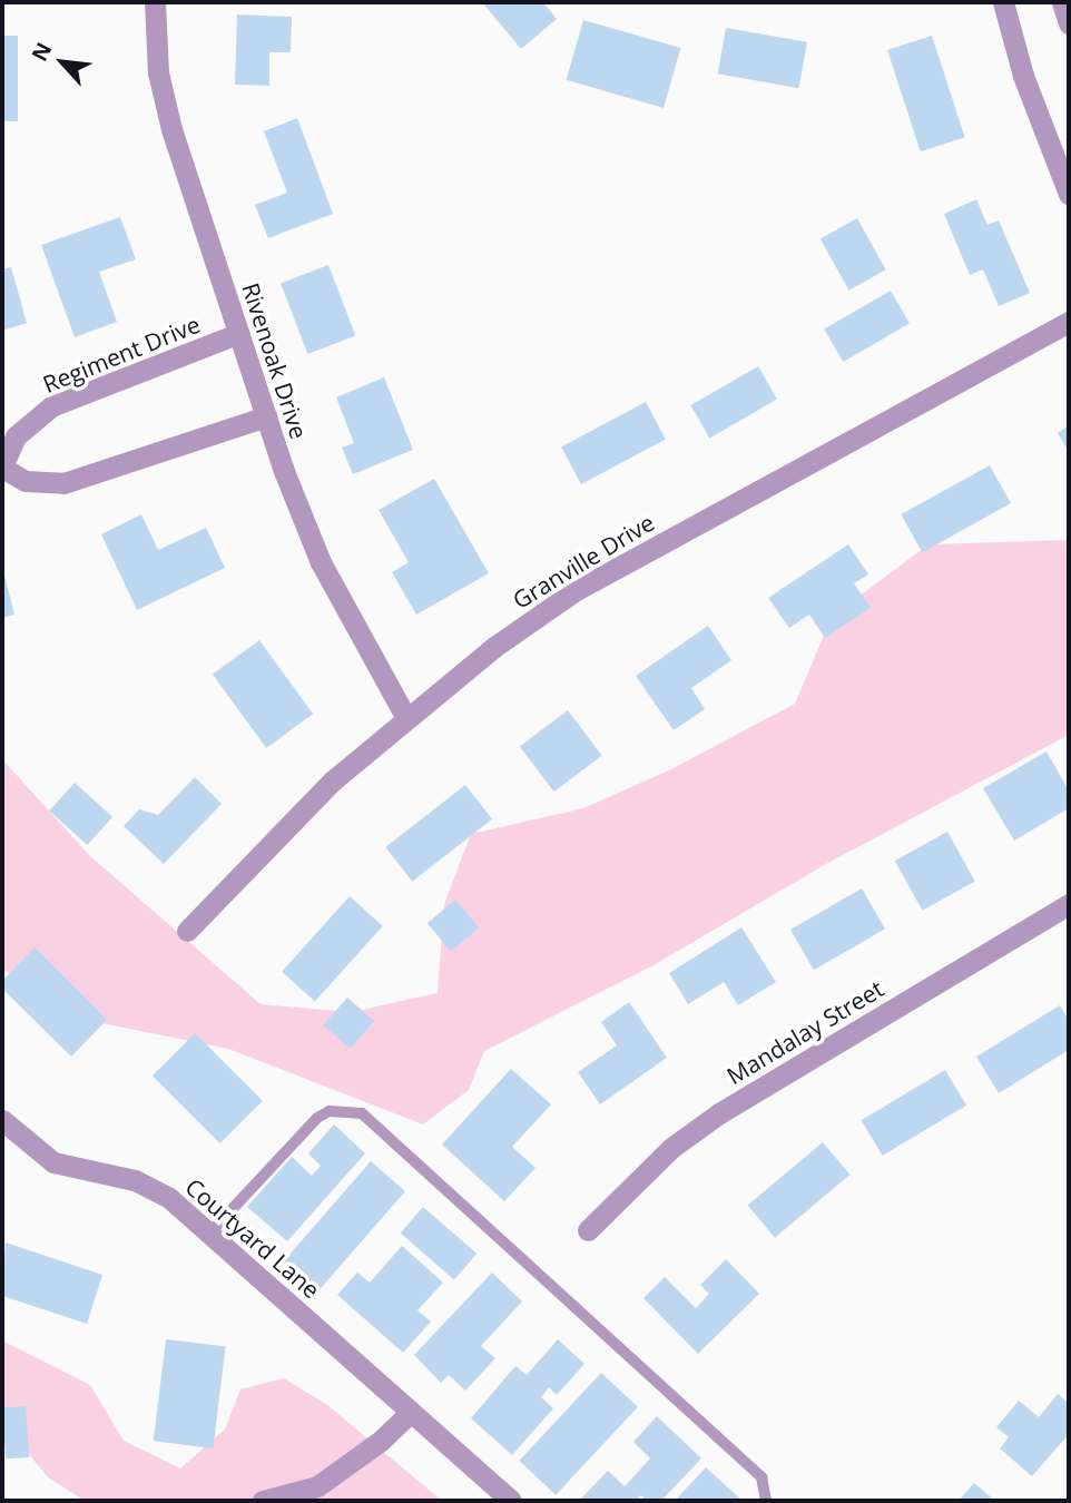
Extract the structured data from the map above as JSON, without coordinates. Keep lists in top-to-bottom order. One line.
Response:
{"streets":{"street":["Regiment Drive","Rivenoak Drive","Granville Drive","Mandalay Street","Courtyard Lane"]},"crossings":[["Regiment Drive","Rivenoak Drive"],["Rivenoak Drive","Granville Drive"]],"north":"top left"}
